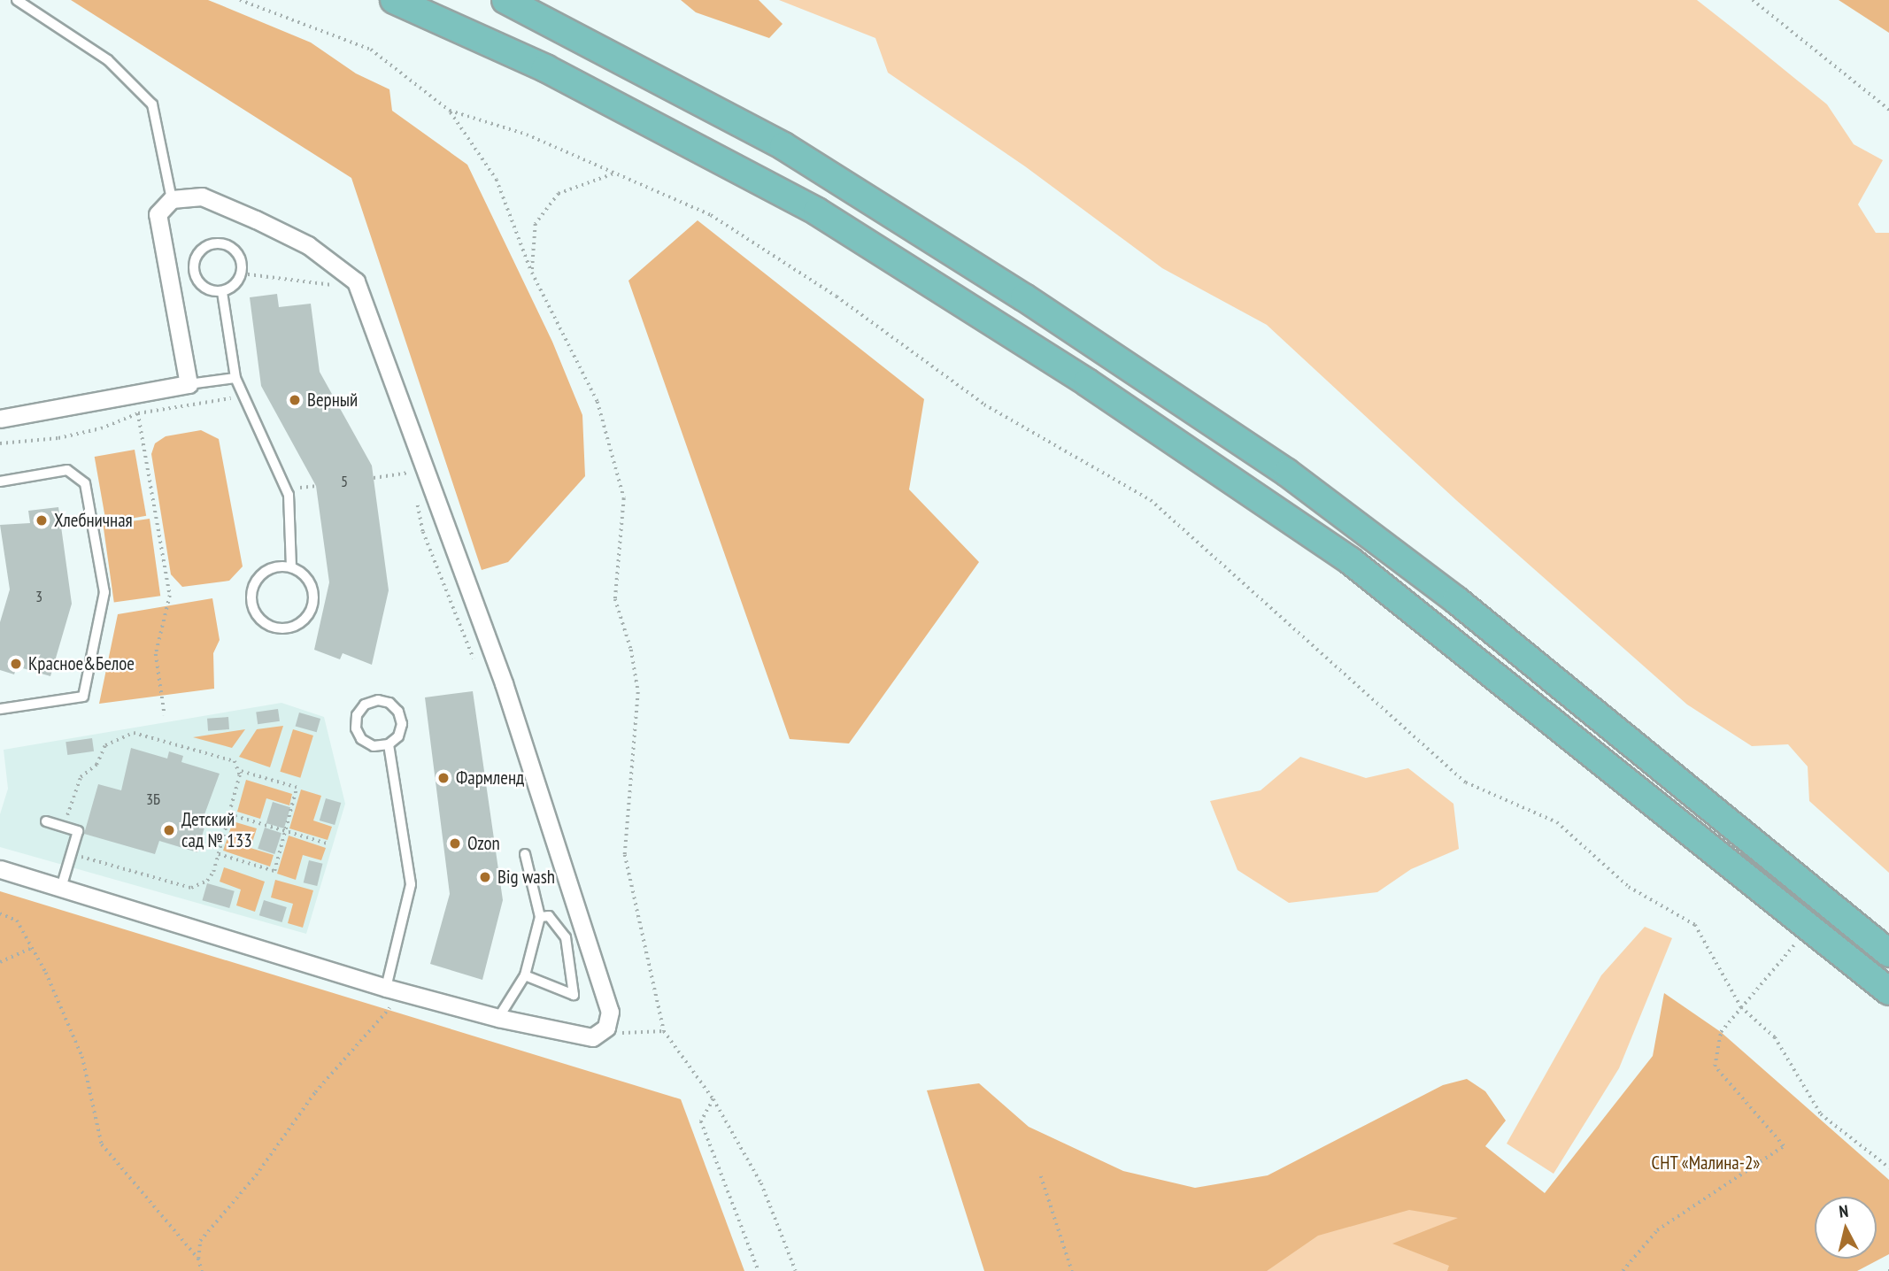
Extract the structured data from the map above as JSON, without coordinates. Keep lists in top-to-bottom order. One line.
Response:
{"parks":["СНТ «Малина-2»"],"places":["Верный","Хлебничная","Красное&Белое","Фармленд","Детский сад № 133","Ozon","Big wash"],"house_numbers":["5","3","3Б"],"north":"top"}
